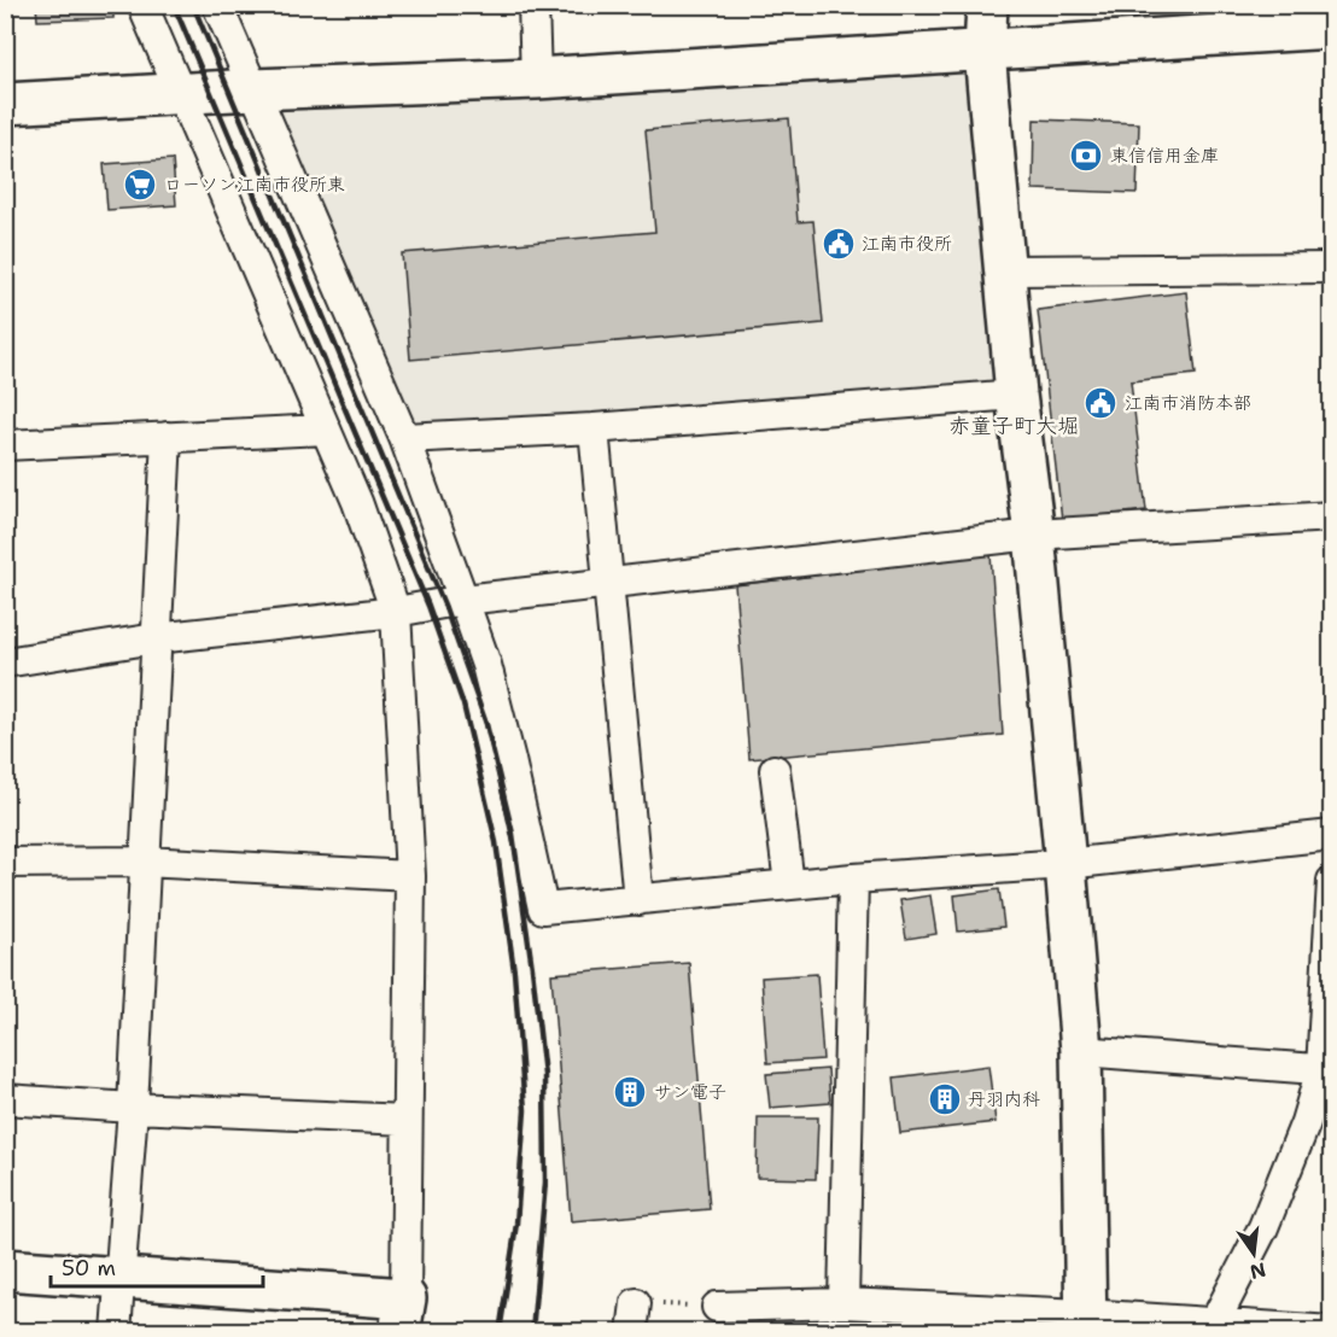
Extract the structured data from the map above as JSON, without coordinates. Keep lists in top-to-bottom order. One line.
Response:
{"districts":["赤童子町大堀"],"places":{"bank":["東信信用金庫"],"supermarket":["ローソン江南市役所東"],"public building":["江南市役所","江南市消防本部"],"building":["サン電子","丹羽内科"]},"scale_bar":"50 m","north":"bottom"}
